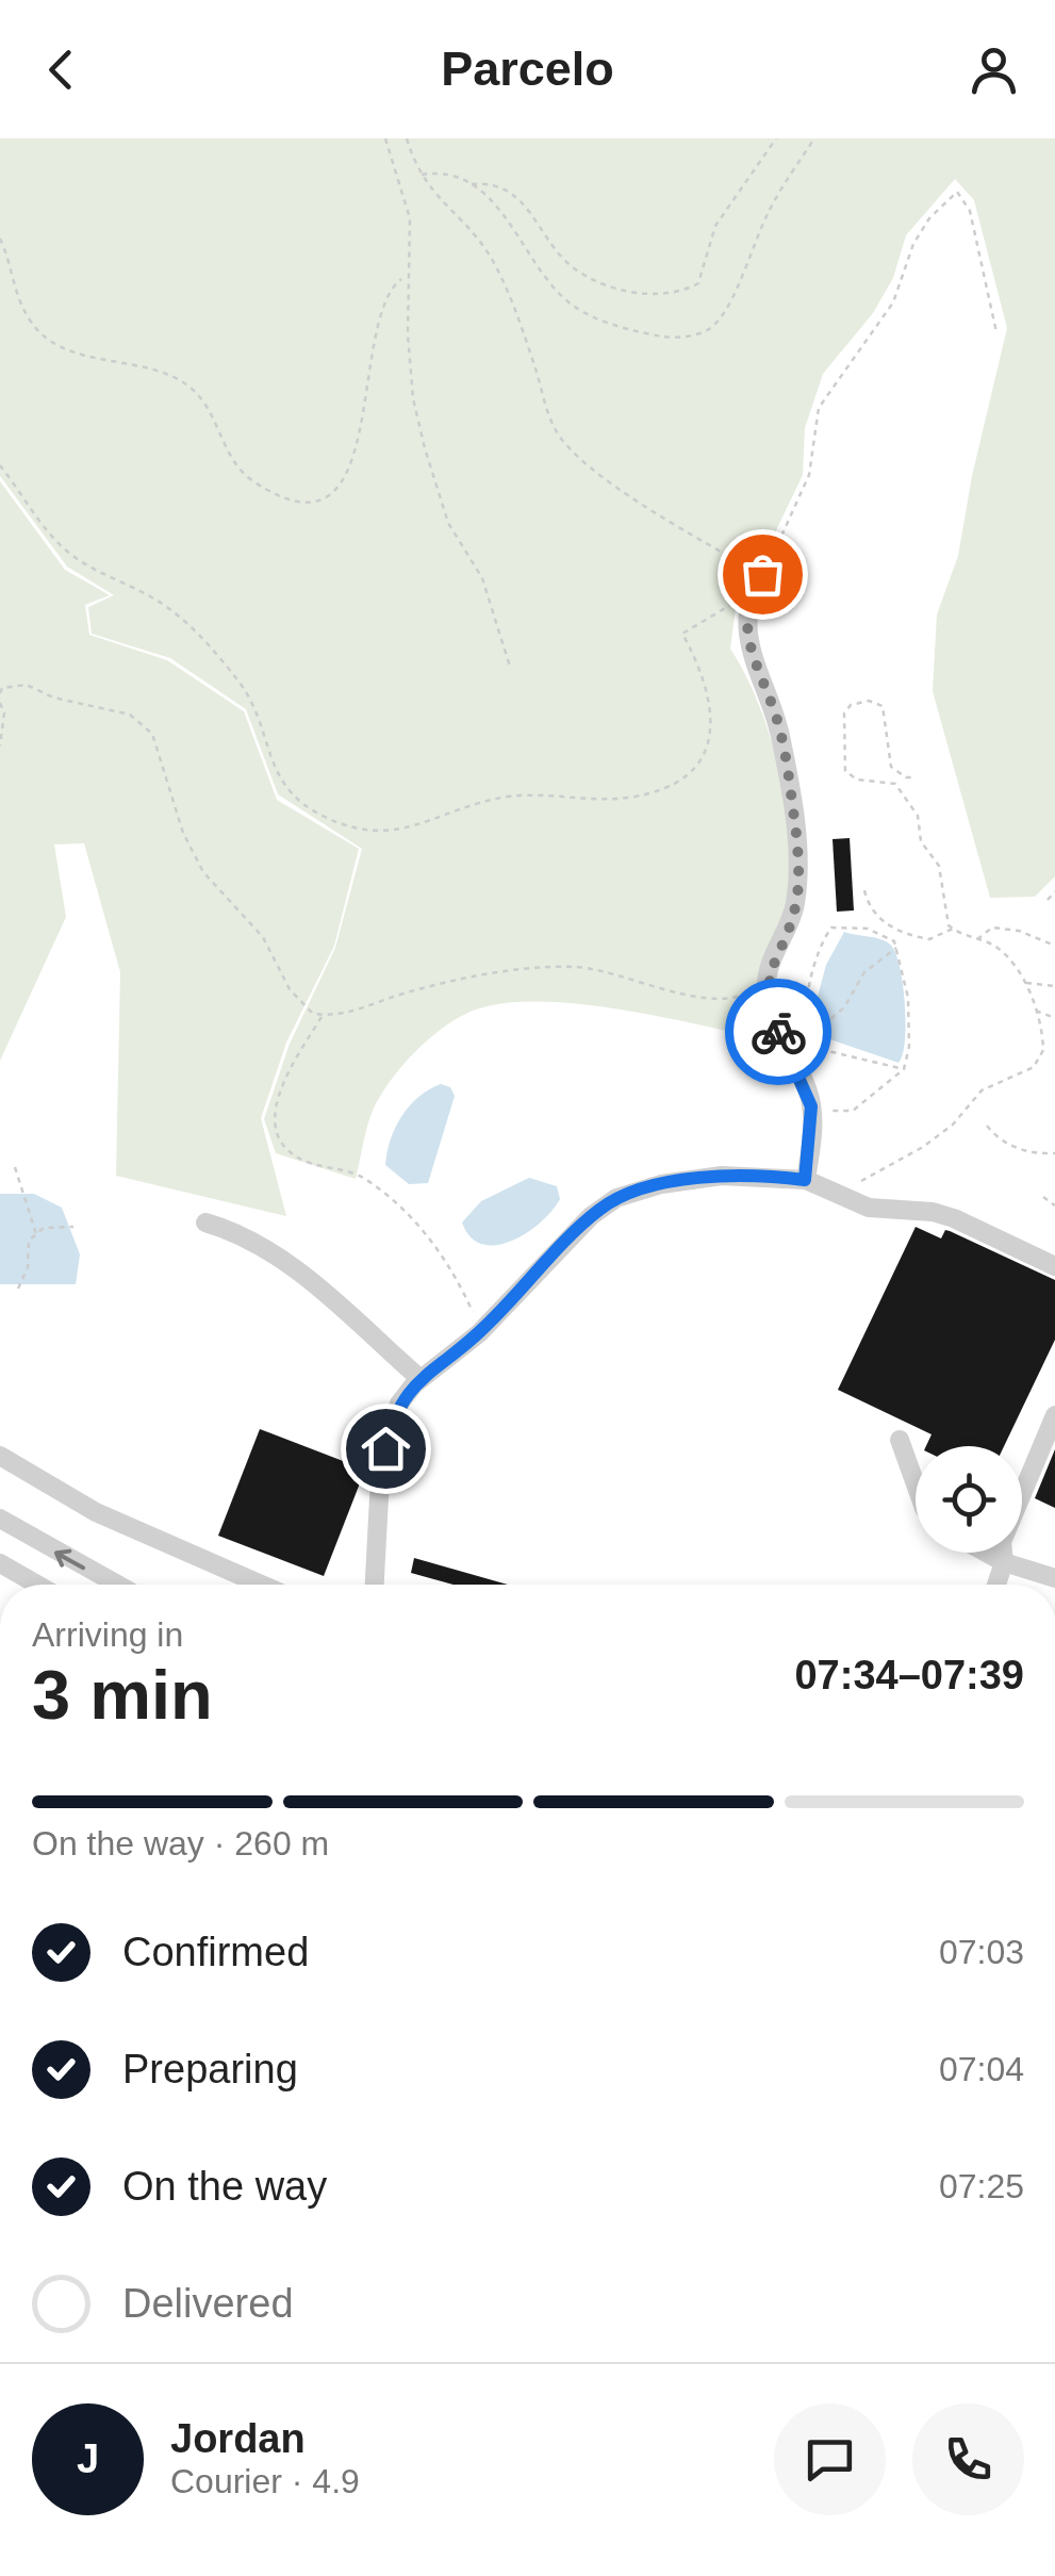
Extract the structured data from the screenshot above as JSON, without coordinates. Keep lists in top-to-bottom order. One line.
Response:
{"page":{"header":"Parcelo","heading":["3 min","Arriving in","07:34–07:39"],"panel":["Jordan","Courier · 4.9"],"bar":"On the way · 260 m","list":[["Confirmed","07:03"],["Preparing","07:04"],["On the way","07:25"],"Delivered"],"round":"J"}}
